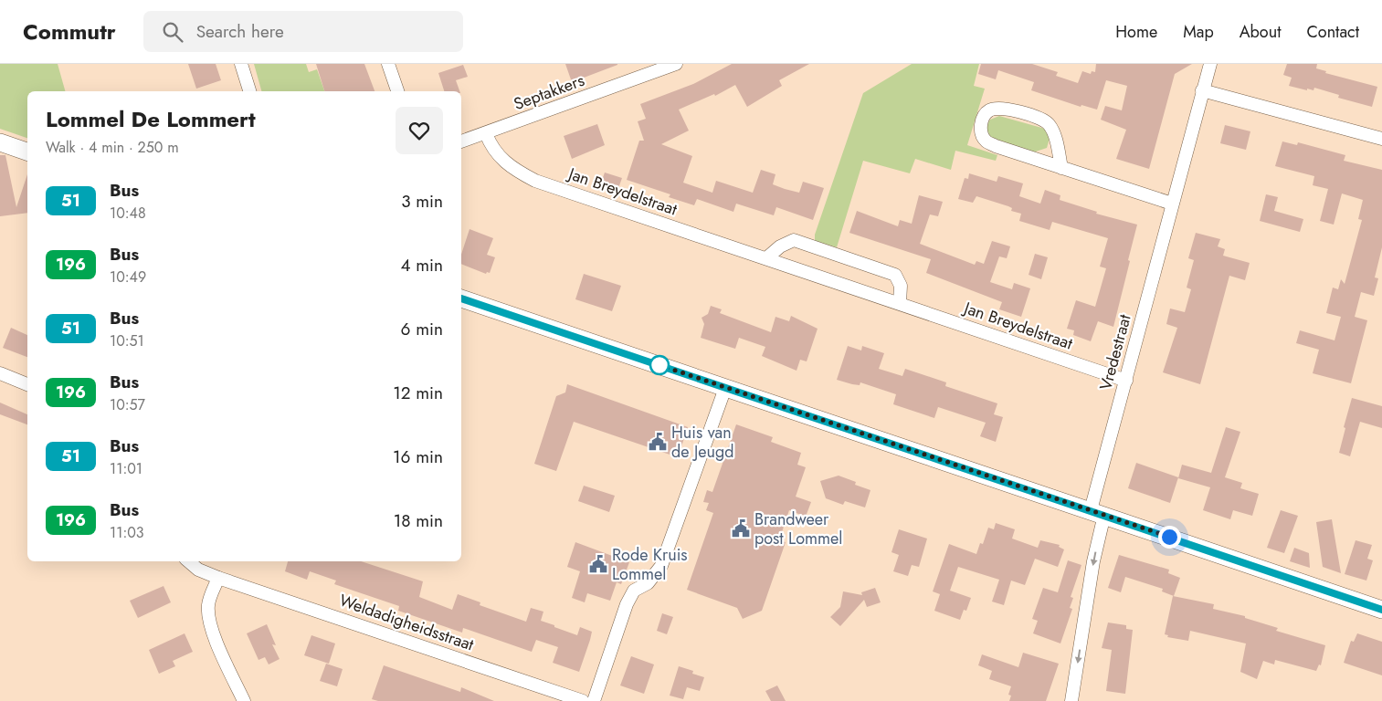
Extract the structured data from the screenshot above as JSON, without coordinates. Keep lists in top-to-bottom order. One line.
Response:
{"streets":{"street":["Septakkers","Jan Breydelstraat","Vredestraat","Weldadigheidsstraat"]},"crossings":[["Septakkers","Jan Breydelstraat"],["Jan Breydelstraat","Vredestraat"]],"places":{"public building":["Huis van de Jeugd","Brandweer post Lommel","Rode Kruis Lommel"]},"lines":["bus line 51"],"page":{"header":"Commutr","search":"Search here","nav":["Home","Map","About","Contact"],"heading":["Lommel De Lommert","Walk · 4 min · 250 m"],"list":[{"mark":"51","name":"Bus","note":"10:48","value":"3 min"},{"mark":"196","name":"Bus","note":"10:49","value":"4 min"},{"mark":"51","name":"Bus","note":"10:51","value":"6 min"},{"mark":"196","name":"Bus","note":"10:57","value":"12 min"},{"mark":"51","name":"Bus","note":"11:01","value":"16 min"},{"mark":"196","name":"Bus","note":"11:03","value":"18 min"}]}}
